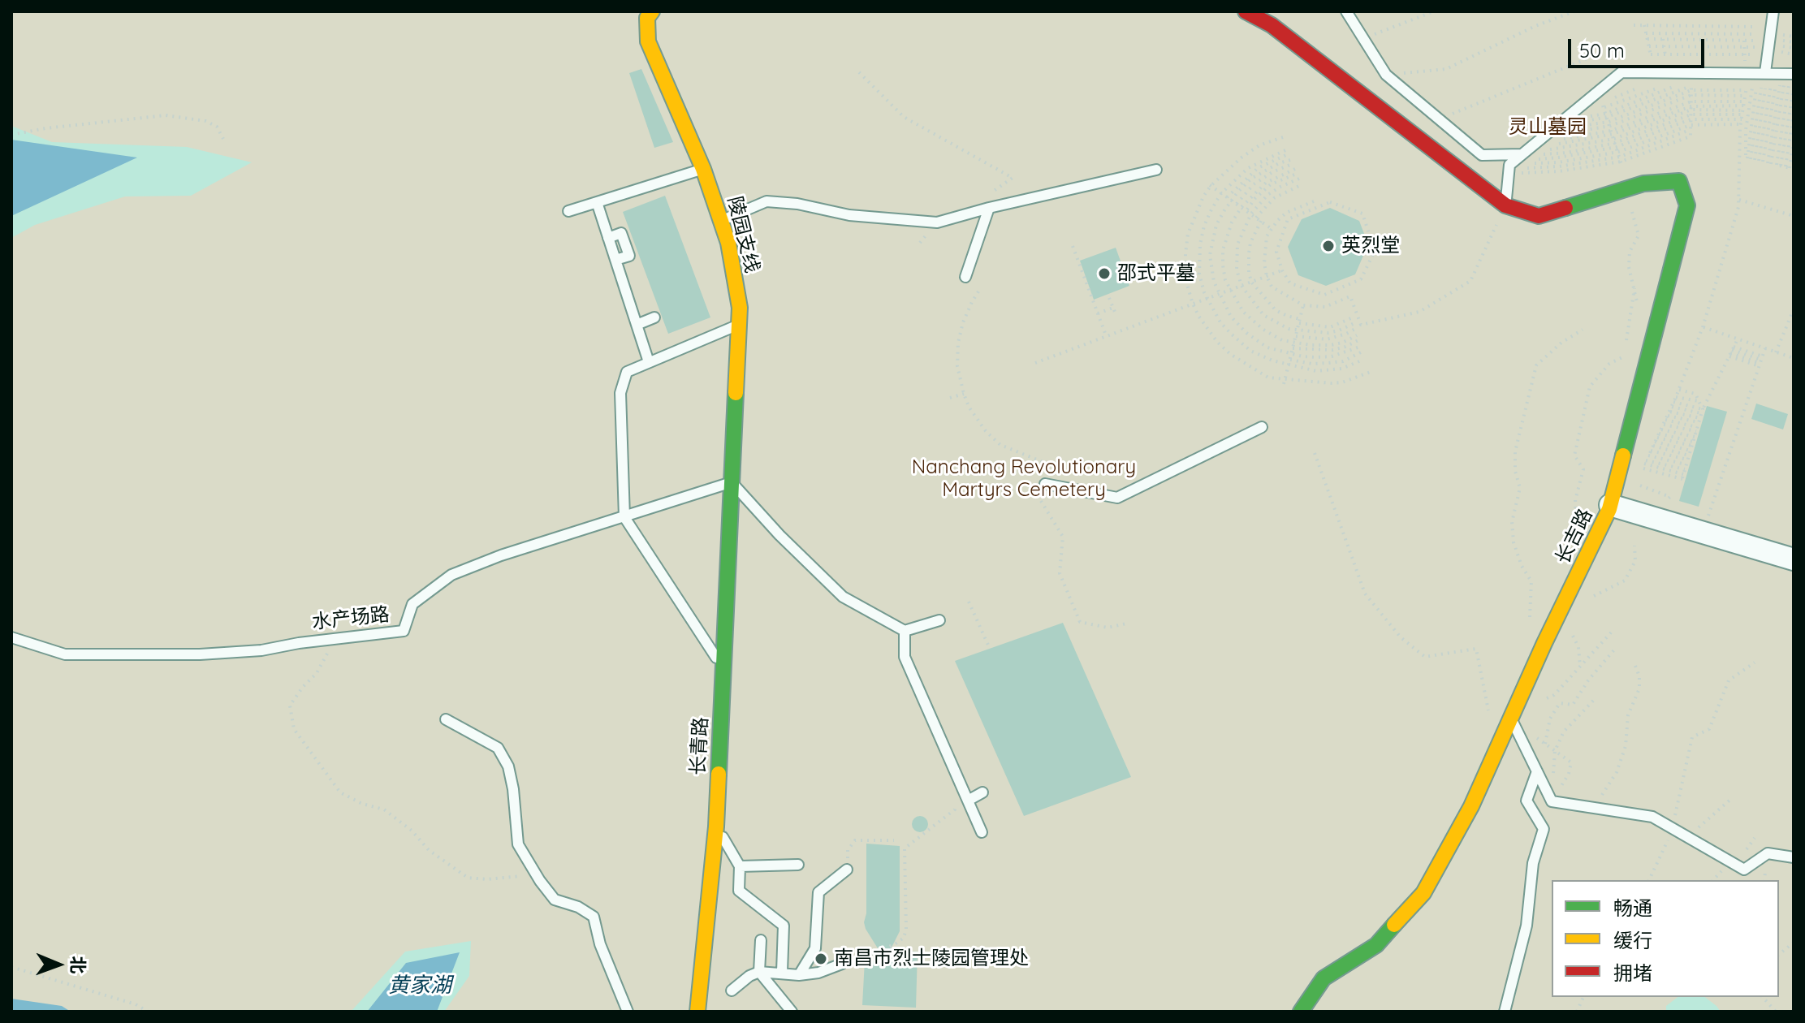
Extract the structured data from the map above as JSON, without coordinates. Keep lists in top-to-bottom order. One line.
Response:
{"streets":{"street":["陵园支线","长吉路","长青路"],"lane":["水产场路"]},"crossings":[["陵园支线","水产场路"],["陵园支线","长青路"],["水产场路","长青路"]],"water":["黄家湖"],"parks":["灵山墓园","Nanchang Revolutionary Martyrs Cemetery"],"places":["英烈堂","邵式平墓","南昌市烈士陵园管理处"],"legend":["畅通","缓行","拥堵"],"scale_bar":"50 m","north":"right"}
